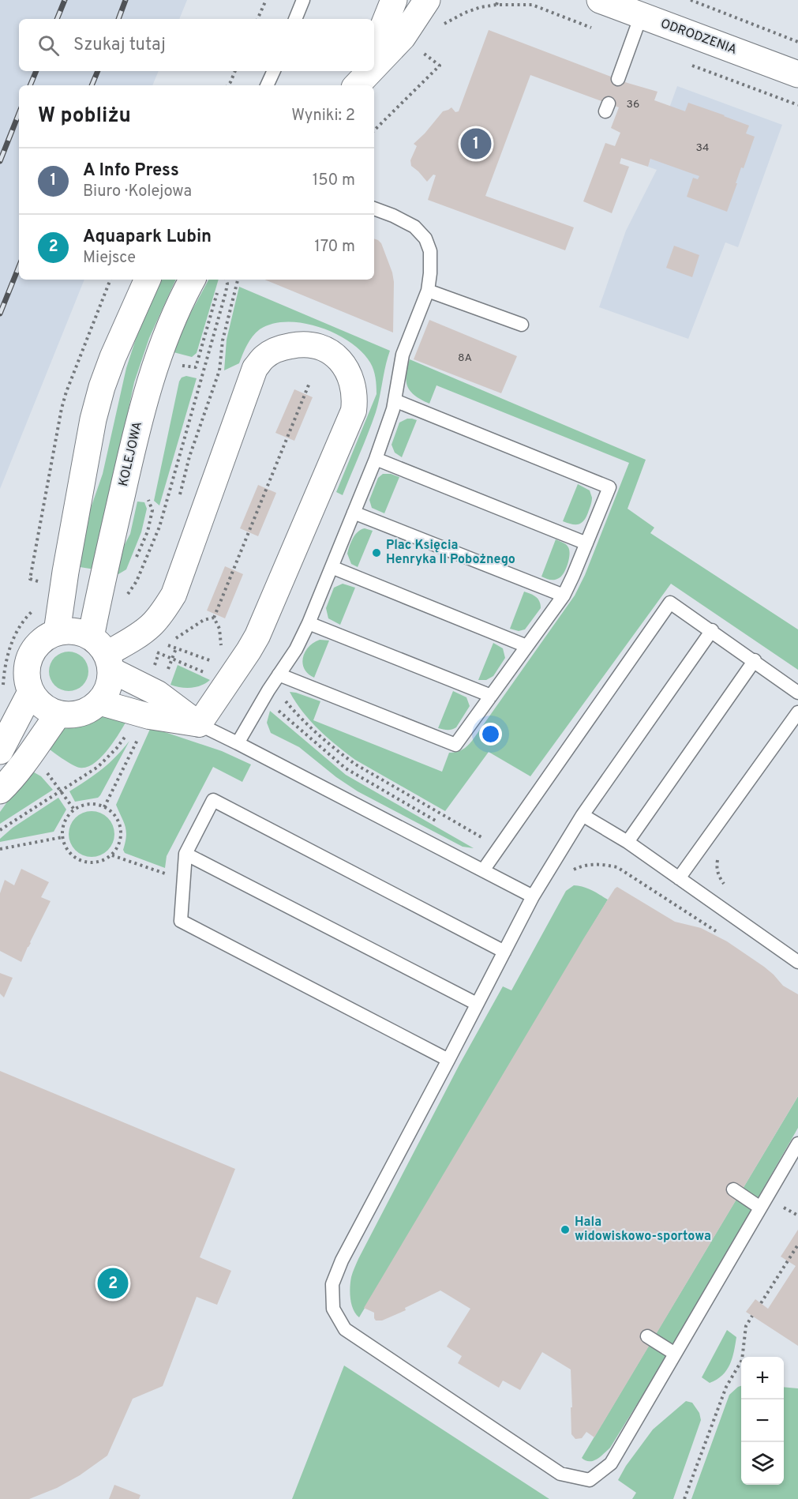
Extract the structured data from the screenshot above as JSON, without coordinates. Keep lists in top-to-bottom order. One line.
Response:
{"streets":{"street":["ODRODZENIA","KOLEJOWA"]},"places":["Plac Księcia Henryka II Pobożnego","Hala widowiskowo-sportowa"],"house_numbers":["36","34","8A"],"page":{"search":"Szukaj tutaj","heading":["W pobliżu","Wyniki: 2"],"pins":["1","2"],"list":[{"mark":"1","name":"A Info Press","note":"Biuro · Kolejowa","value":"150 m"},{"mark":"2","name":"Aquapark Lubin","note":"Miejsce","value":"170 m"}],"map_buttons":["+","−"]}}
